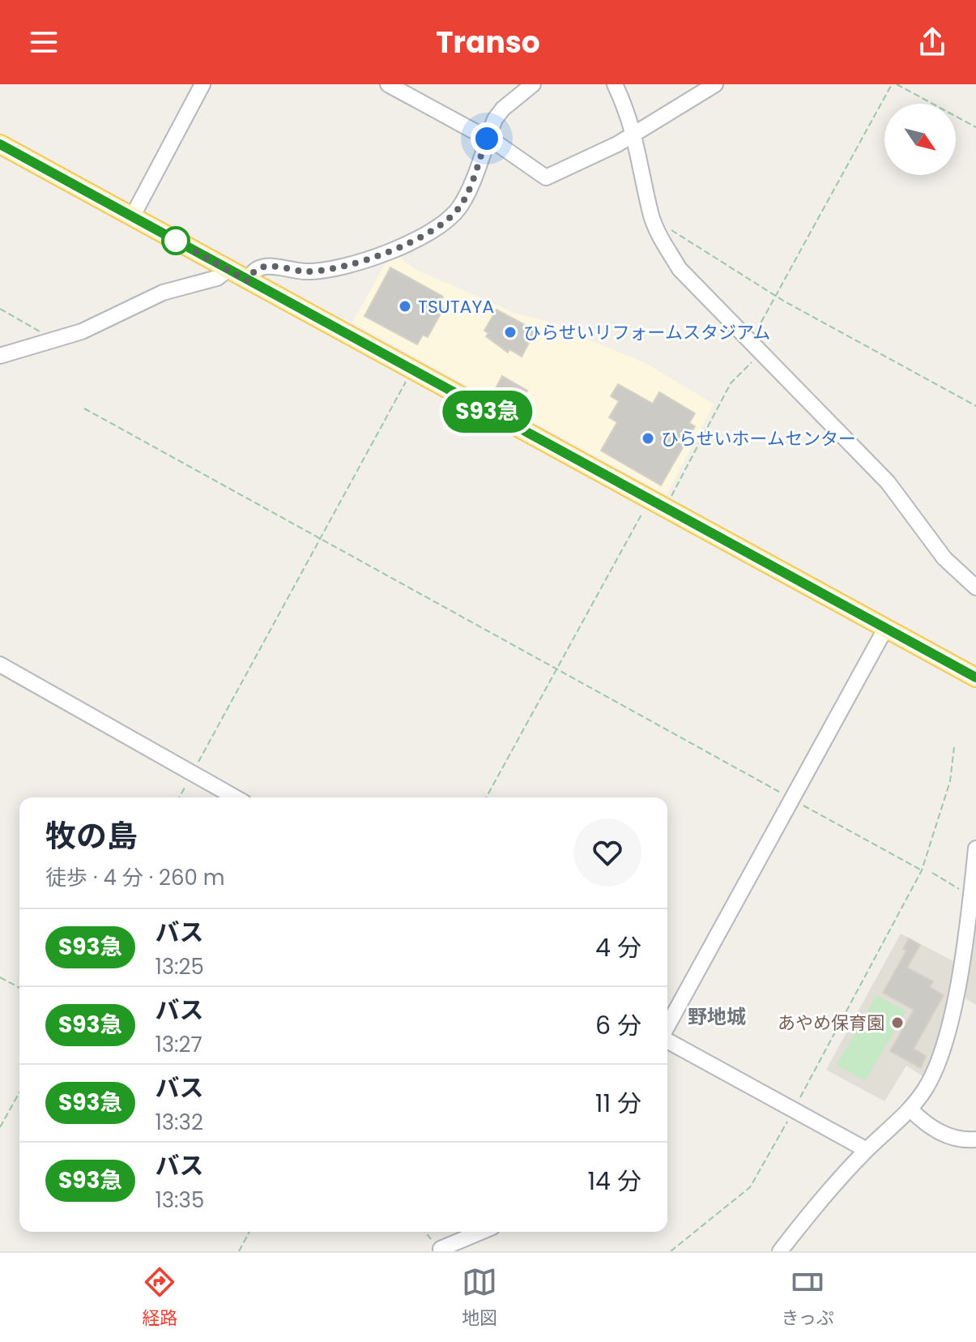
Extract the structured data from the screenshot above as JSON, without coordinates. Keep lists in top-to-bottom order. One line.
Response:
{"districts":["野地城"],"places":["TSUTAYA","ひらせいリフォームスタジアム","ひらせいホームセンター","あやめ保育園"],"lines":["bus line S93急"],"north":"bottom right","page":{"header":"Transo","on_map":"S93急","heading":["牧の島","徒歩 · 4 分 · 260 m"],"list":[{"mark":"S93急","name":"バス","note":"13:25","value":"4 分"},{"mark":"S93急","name":"バス","note":"13:27","value":"6 分"},{"mark":"S93急","name":"バス","note":"13:32","value":"11 分"},{"mark":"S93急","name":"バス","note":"13:35","value":"14 分"}],"tabs":["経路","地図","きっぷ"]}}
